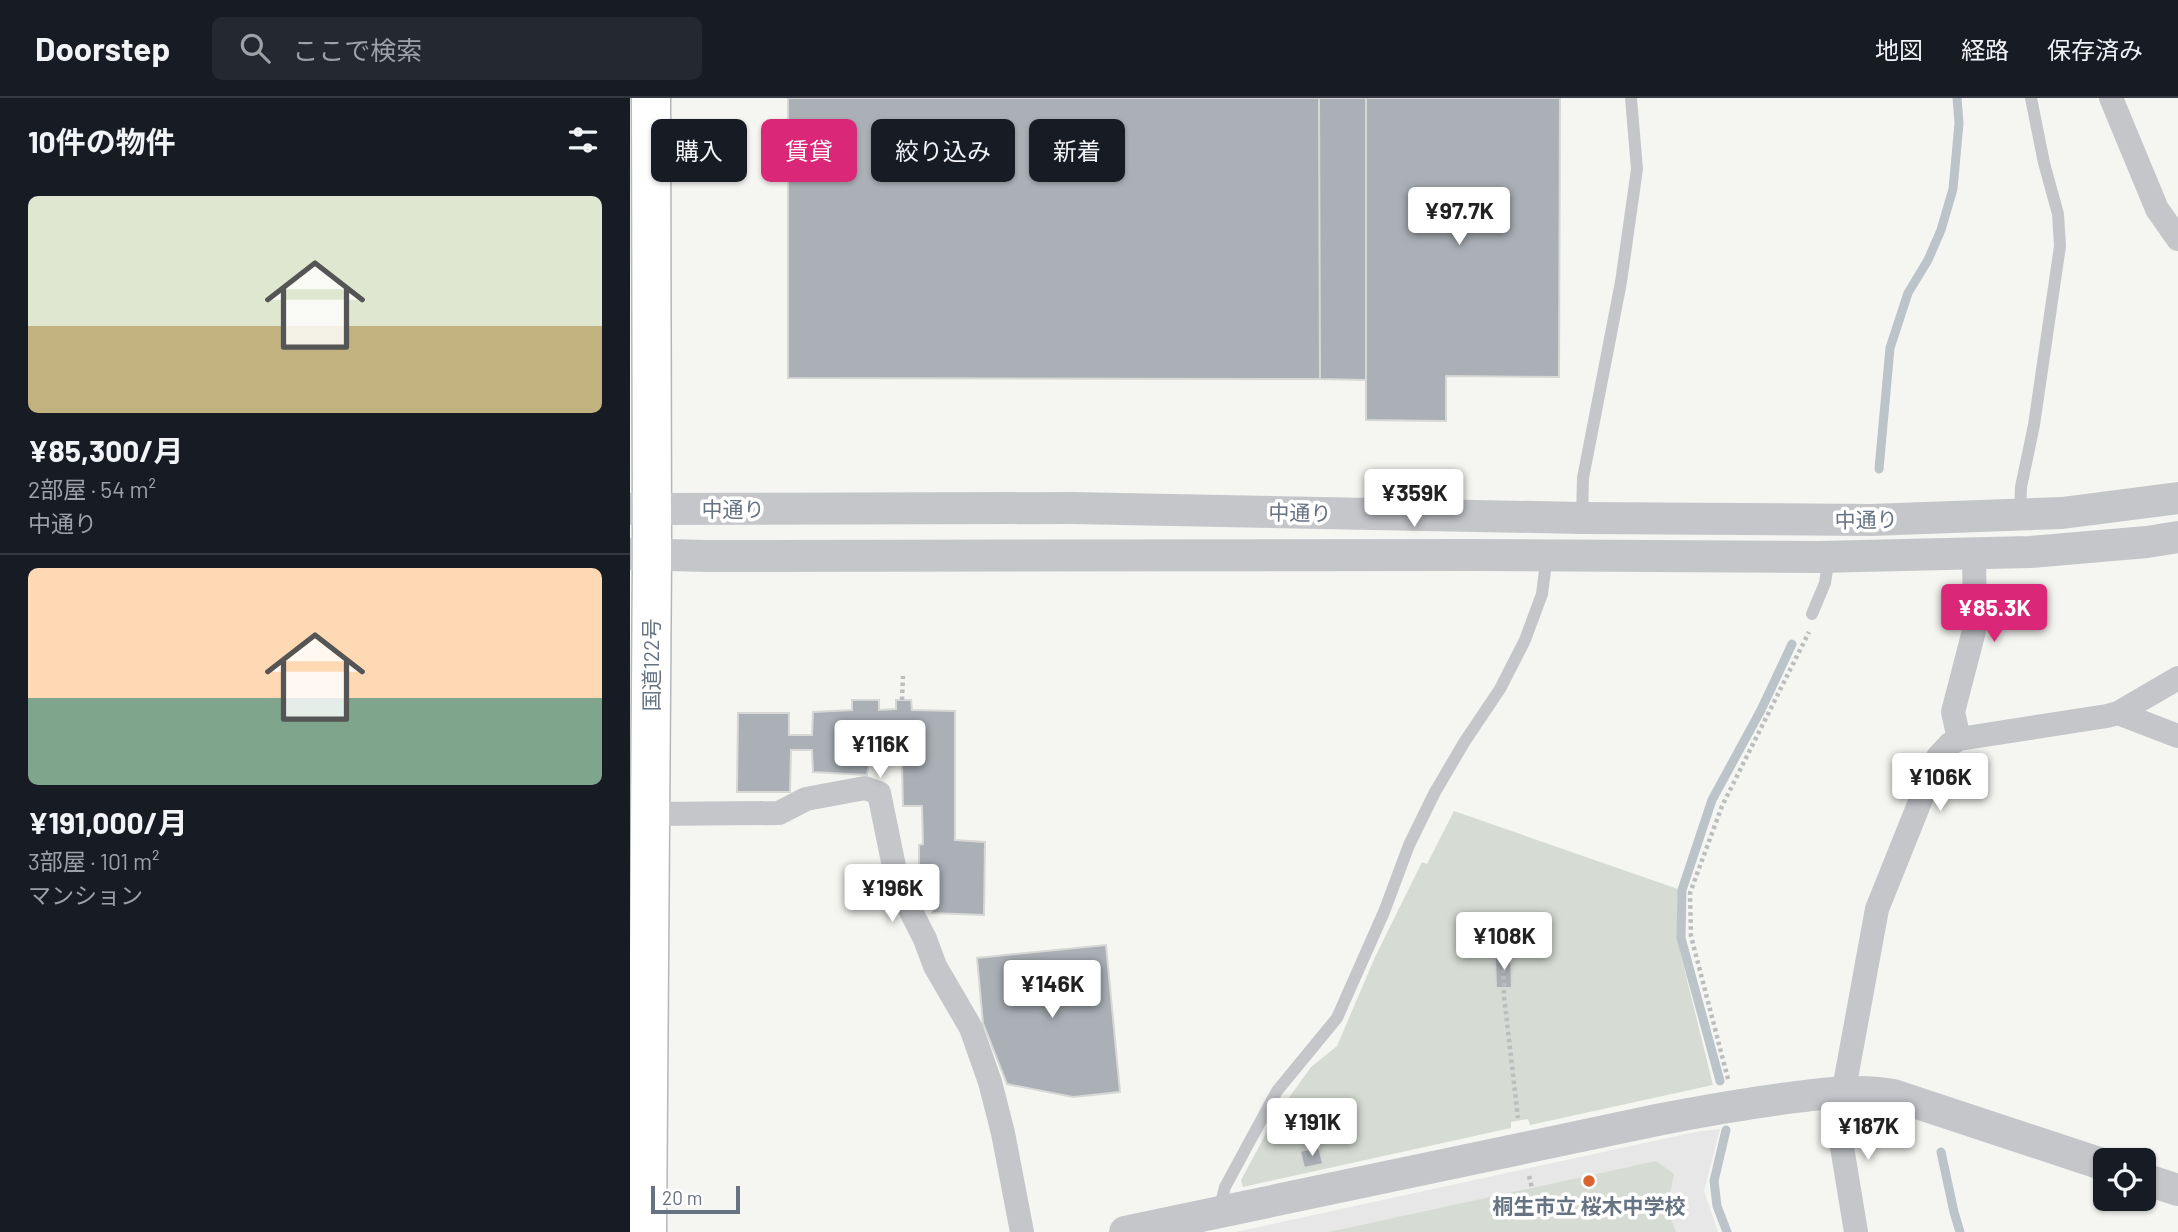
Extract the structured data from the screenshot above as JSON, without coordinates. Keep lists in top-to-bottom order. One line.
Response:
{"streets":{"highway":["国道122号"],"street":["中通り"]},"crossings":[["中通り","国道122号"]],"places":["桐生市立 桜木中学校"],"scale_bar":"20 m","page":{"header":"Doorstep","search":"ここで検索","nav":["地図","経路","保存済み"],"heading":"10件の物件","chip":["購入","賃貸","絞り込み","新着"],"list":[{"name":"¥85,300/月","note":"2部屋 · 54 m² · 中通り"},{"name":"¥191,000/月","note":"3部屋 · 101 m² · マンション"}],"price":["¥97.7K","¥359K","¥85.3K","¥116K","¥106K","¥196K","¥108K","¥146K","¥191K","¥187K"],"scale":"20 m"}}
